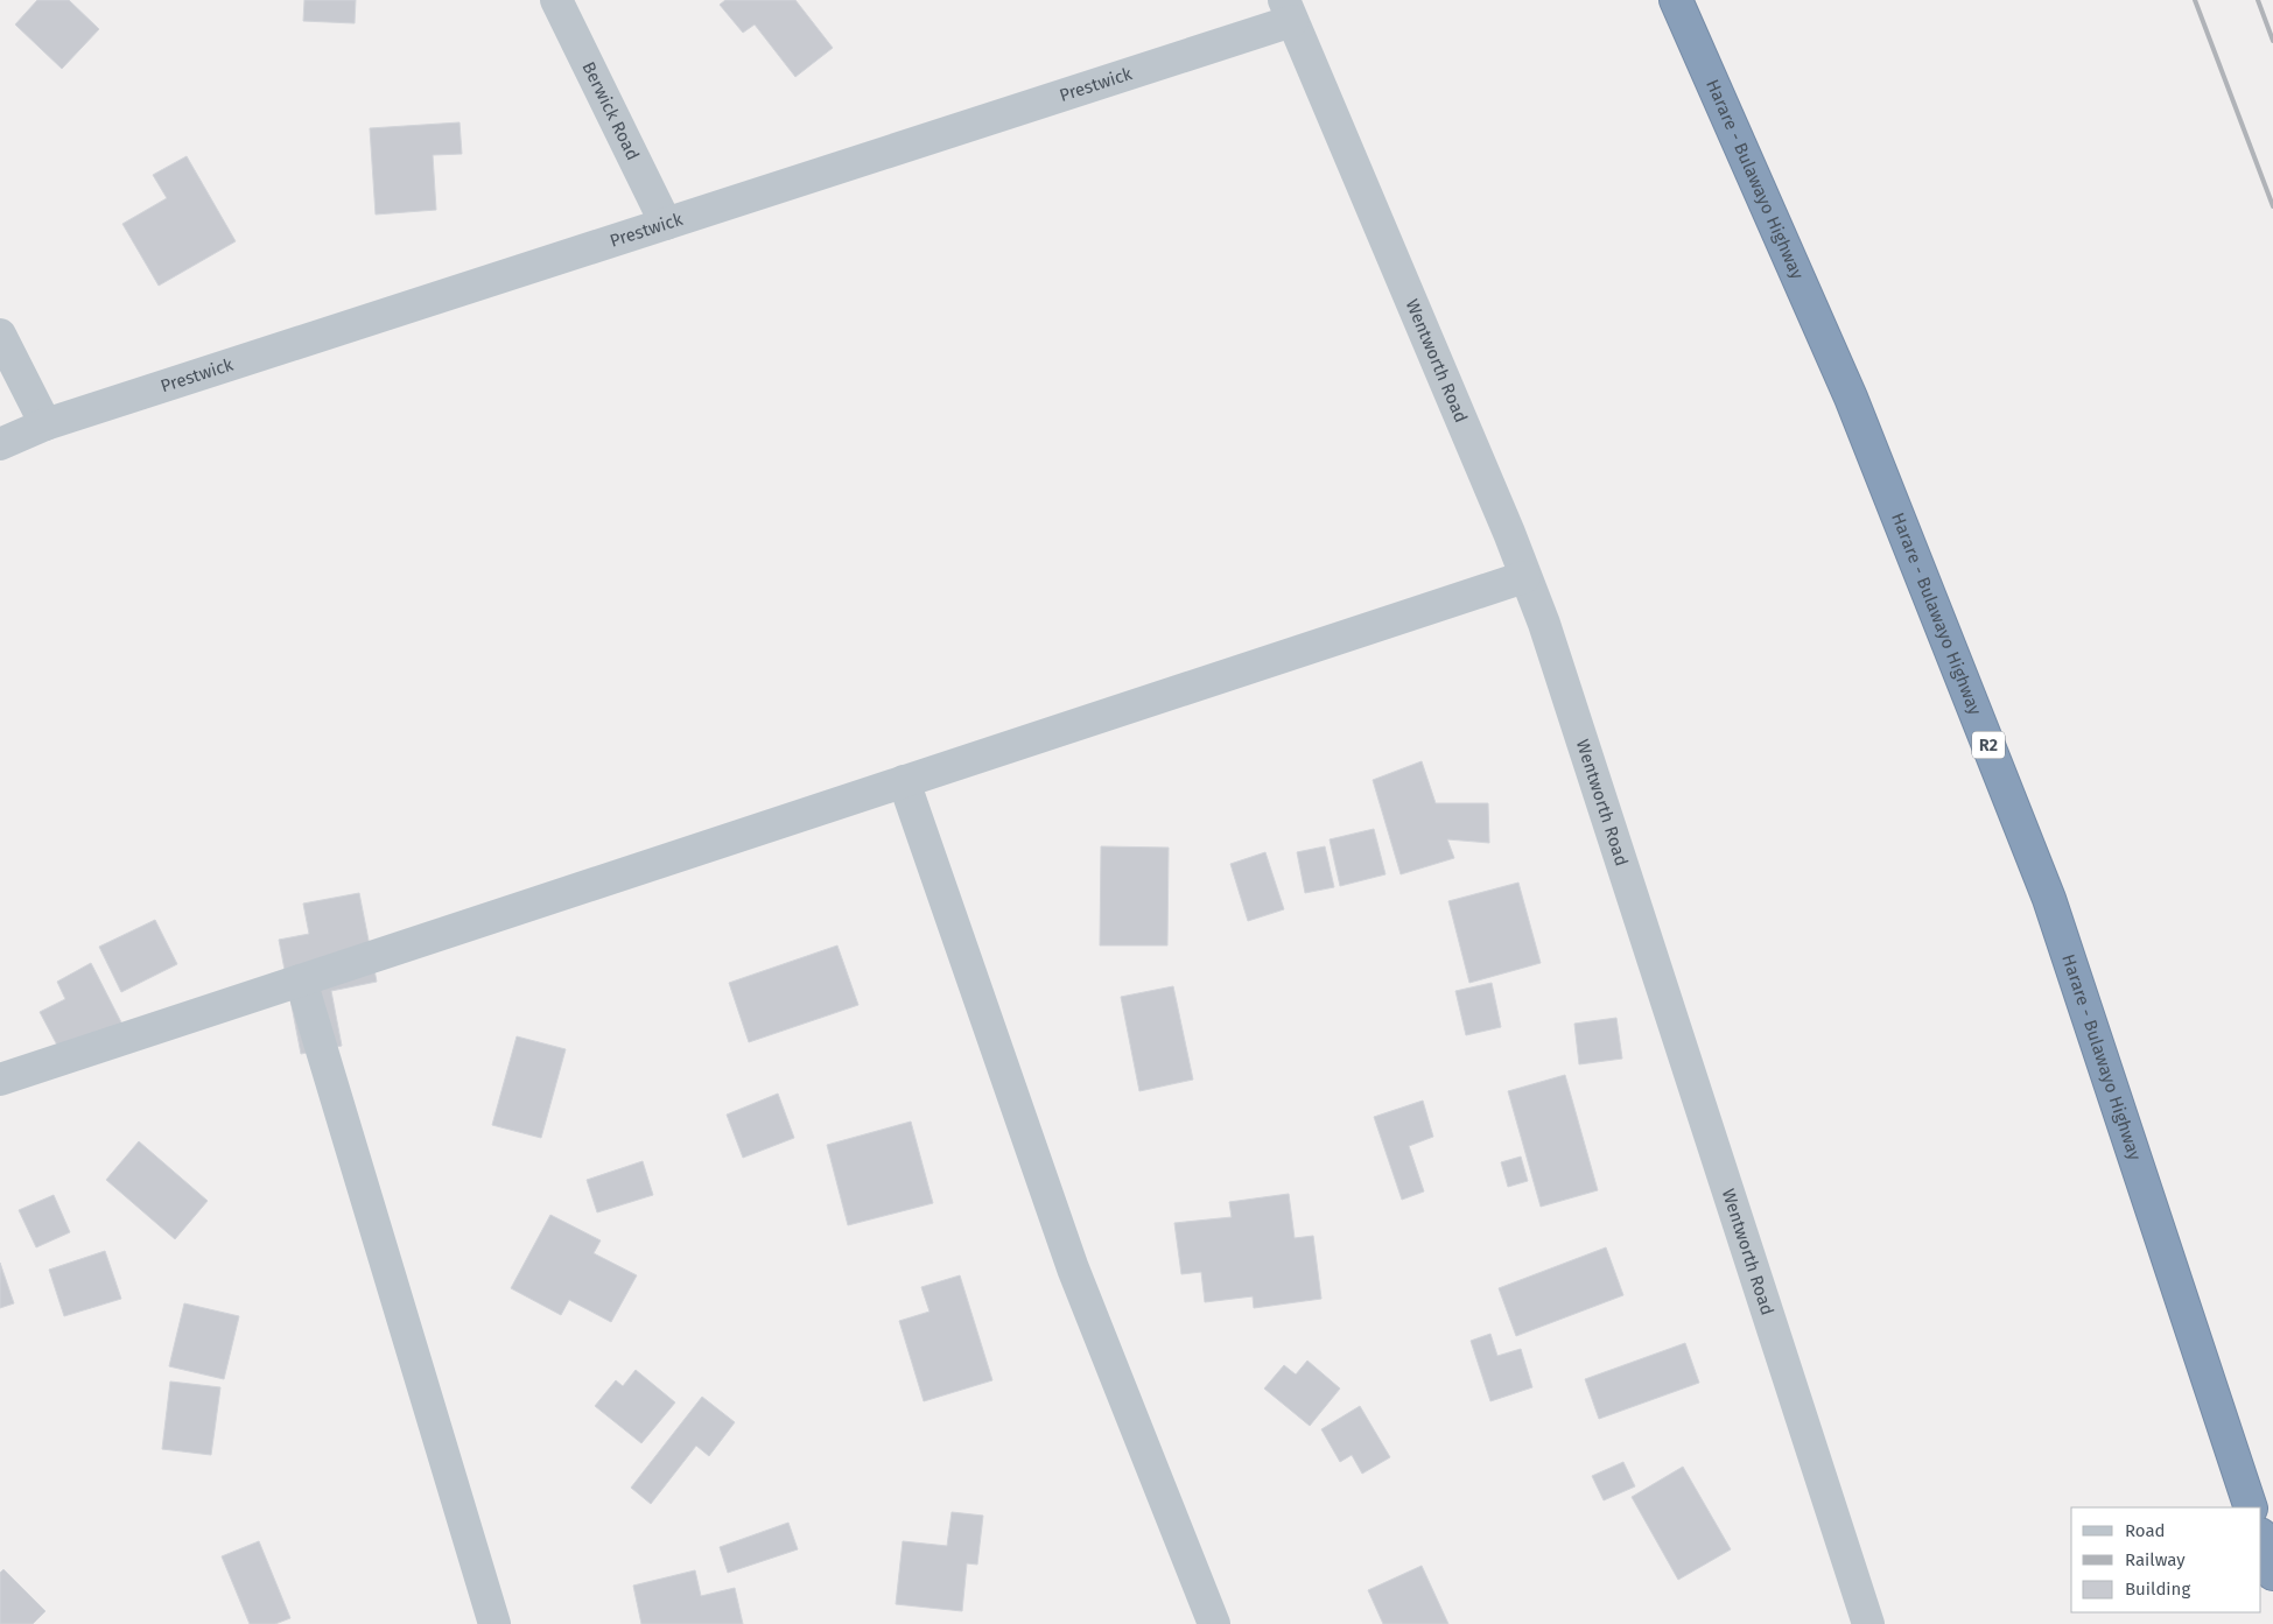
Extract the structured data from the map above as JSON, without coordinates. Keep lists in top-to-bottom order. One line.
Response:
{"streets":{"highway":["Harare - Bulawayo Highway","R2"],"street":["Prestwick","Berwick Road","Wentworth Road"]},"crossings":[["Prestwick","Berwick Road"],["Prestwick","Wentworth Road"]],"legend":["Road","Railway","Building"]}
